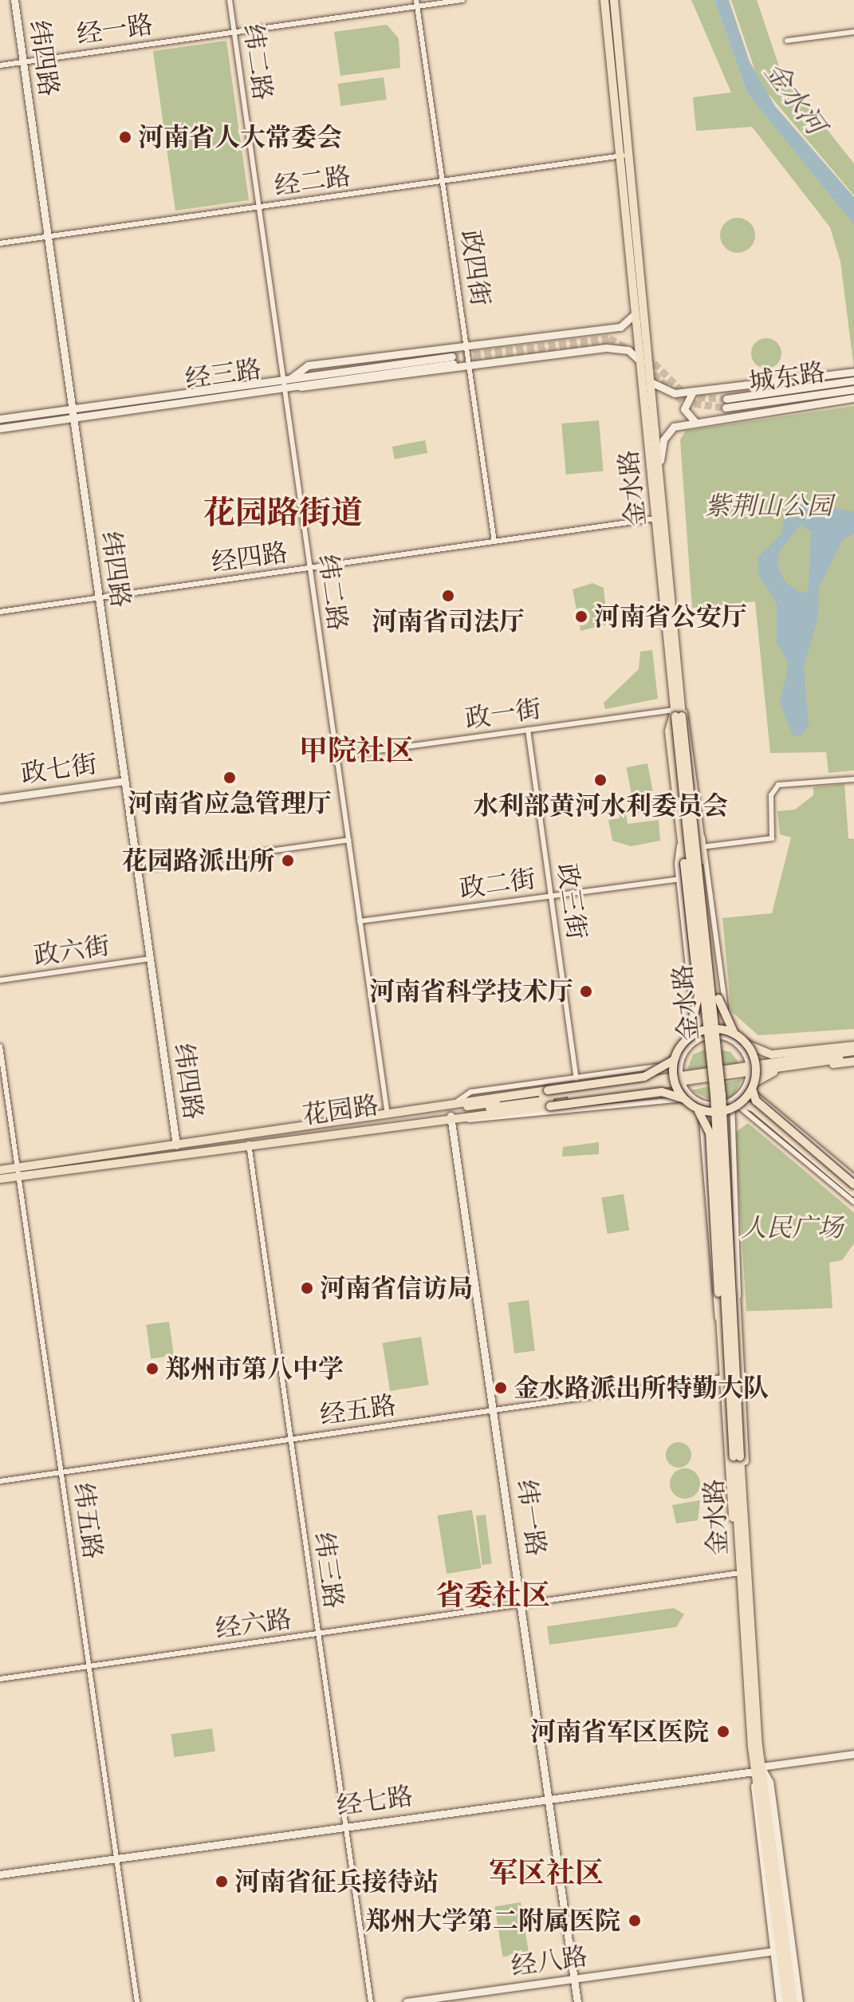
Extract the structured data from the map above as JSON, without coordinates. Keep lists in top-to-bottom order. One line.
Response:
{"streets":{"main road":["金水路","花园路"],"street":["经一路","纬四路","纬二路","经二路","政四街","经三路","城东路","经四路","政一街","政七街","政二街","政三街","政六街","经五路","纬一路","纬五路","纬三路","经六路","经七路","经八路"]},"crossings":[["经一路","纬四路"],["经一路","纬二路"],["经一路","政四街"],["纬四路","经二路"],["纬四路","经三路"],["纬四路","经四路"],["纬四路","政七街"],["纬四路","政六街"],["纬四路","花园路"],["纬二路","经二路"],["纬二路","经三路"],["纬二路","经四路"],["纬二路","政一街"],["纬二路","政二街"],["纬二路","花园路"],["经二路","政四街"],["经二路","金水路"],["政四街","经四路"],["金水路","经四路"],["金水路","政一街"],["金水路","经六路"],["金水路","经七路"],["政一街","政三街"],["政二街","政三街"],["花园路","纬一路"],["花园路","纬五路"],["花园路","纬三路"],["经五路","纬一路"],["经五路","纬五路"],["经五路","纬三路"],["纬一路","经六路"],["纬一路","经七路"],["纬一路","经八路"],["纬五路","经六路"],["纬五路","经七路"],["纬三路","经六路"],["纬三路","经七路"]],"districts":["花园路街道","甲院社区","省委社区","军区社区"],"water":["金水河"],"parks":["紫荆山公园","人民广场"],"places":["河南省人大常委会","河南省司法厅","河南省公安厅","河南省应急管理厅","水利部黄河水利委员会","花园路派出所","河南省科学技术厅","河南省信访局","郑州市第八中学","金水路派出所特勤大队","河南省军区医院","河南省征兵接待站","郑州大学第二附属医院"]}
